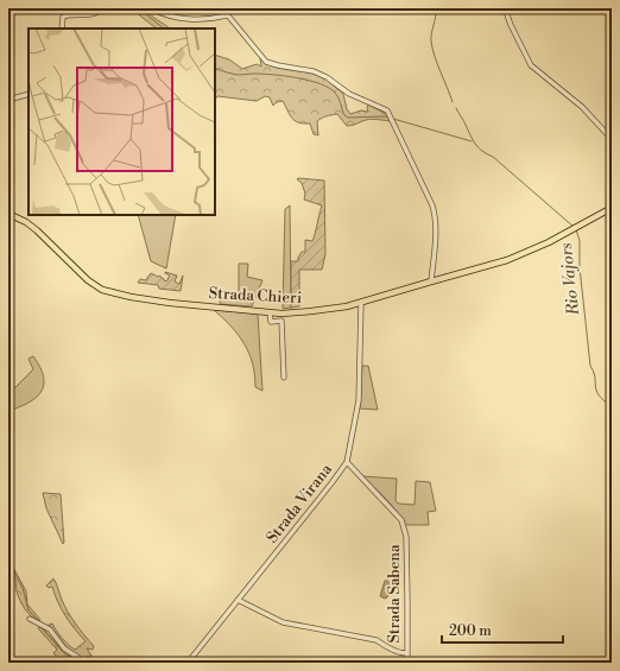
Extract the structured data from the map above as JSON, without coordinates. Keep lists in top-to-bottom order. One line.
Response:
{"streets":{"main road":["Strada Chieri"],"street":["Strada Virana","Strada Sabena"]},"crossings":[["Strada Chieri","Strada Virana"],["Strada Virana","Strada Sabena"]],"water":["Rio Vajors"],"scale_bar":"200 m"}
